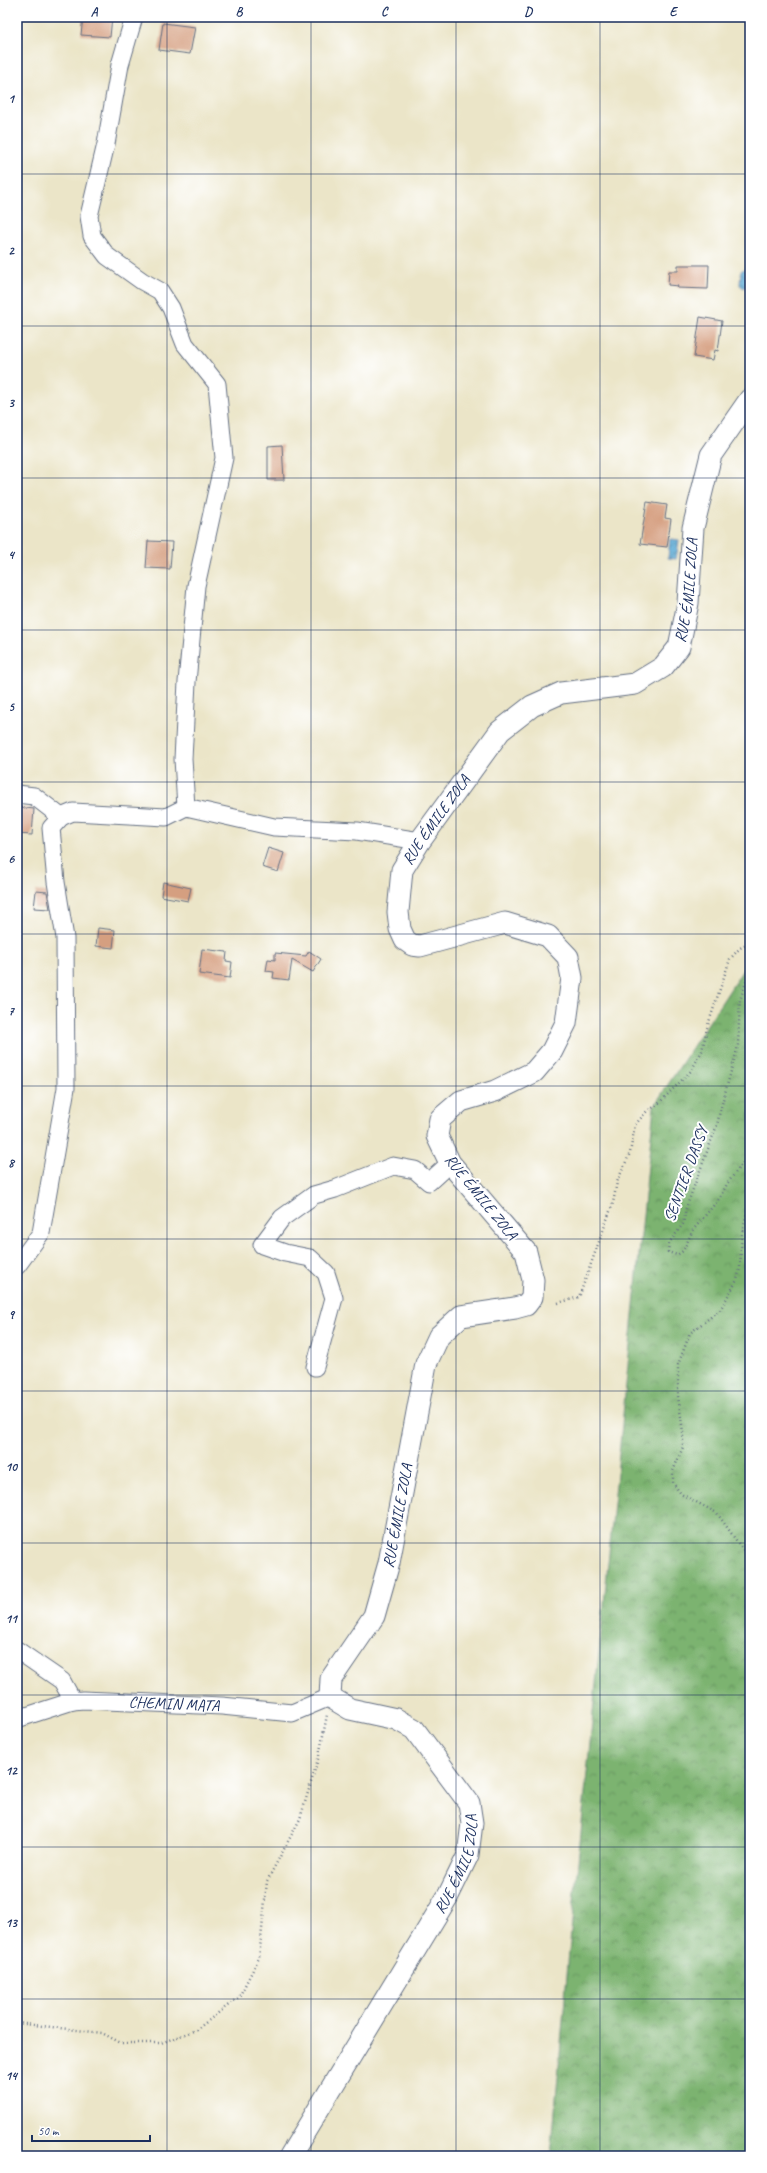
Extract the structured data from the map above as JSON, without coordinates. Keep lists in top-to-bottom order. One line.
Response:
{"streets":{"main road":["RUE ÉMILE ZOLA"],"street":["CHEMIN MATA"],"path":["SENTIER DASSY"]},"crossings":[["RUE ÉMILE ZOLA","CHEMIN MATA"]],"scale_bar":"50 m","grid":{"columns":["A","B","C","D","E"],"rows":["1","2","3","4","5","6","7","8","9","10","11","12","13","14"]}}
